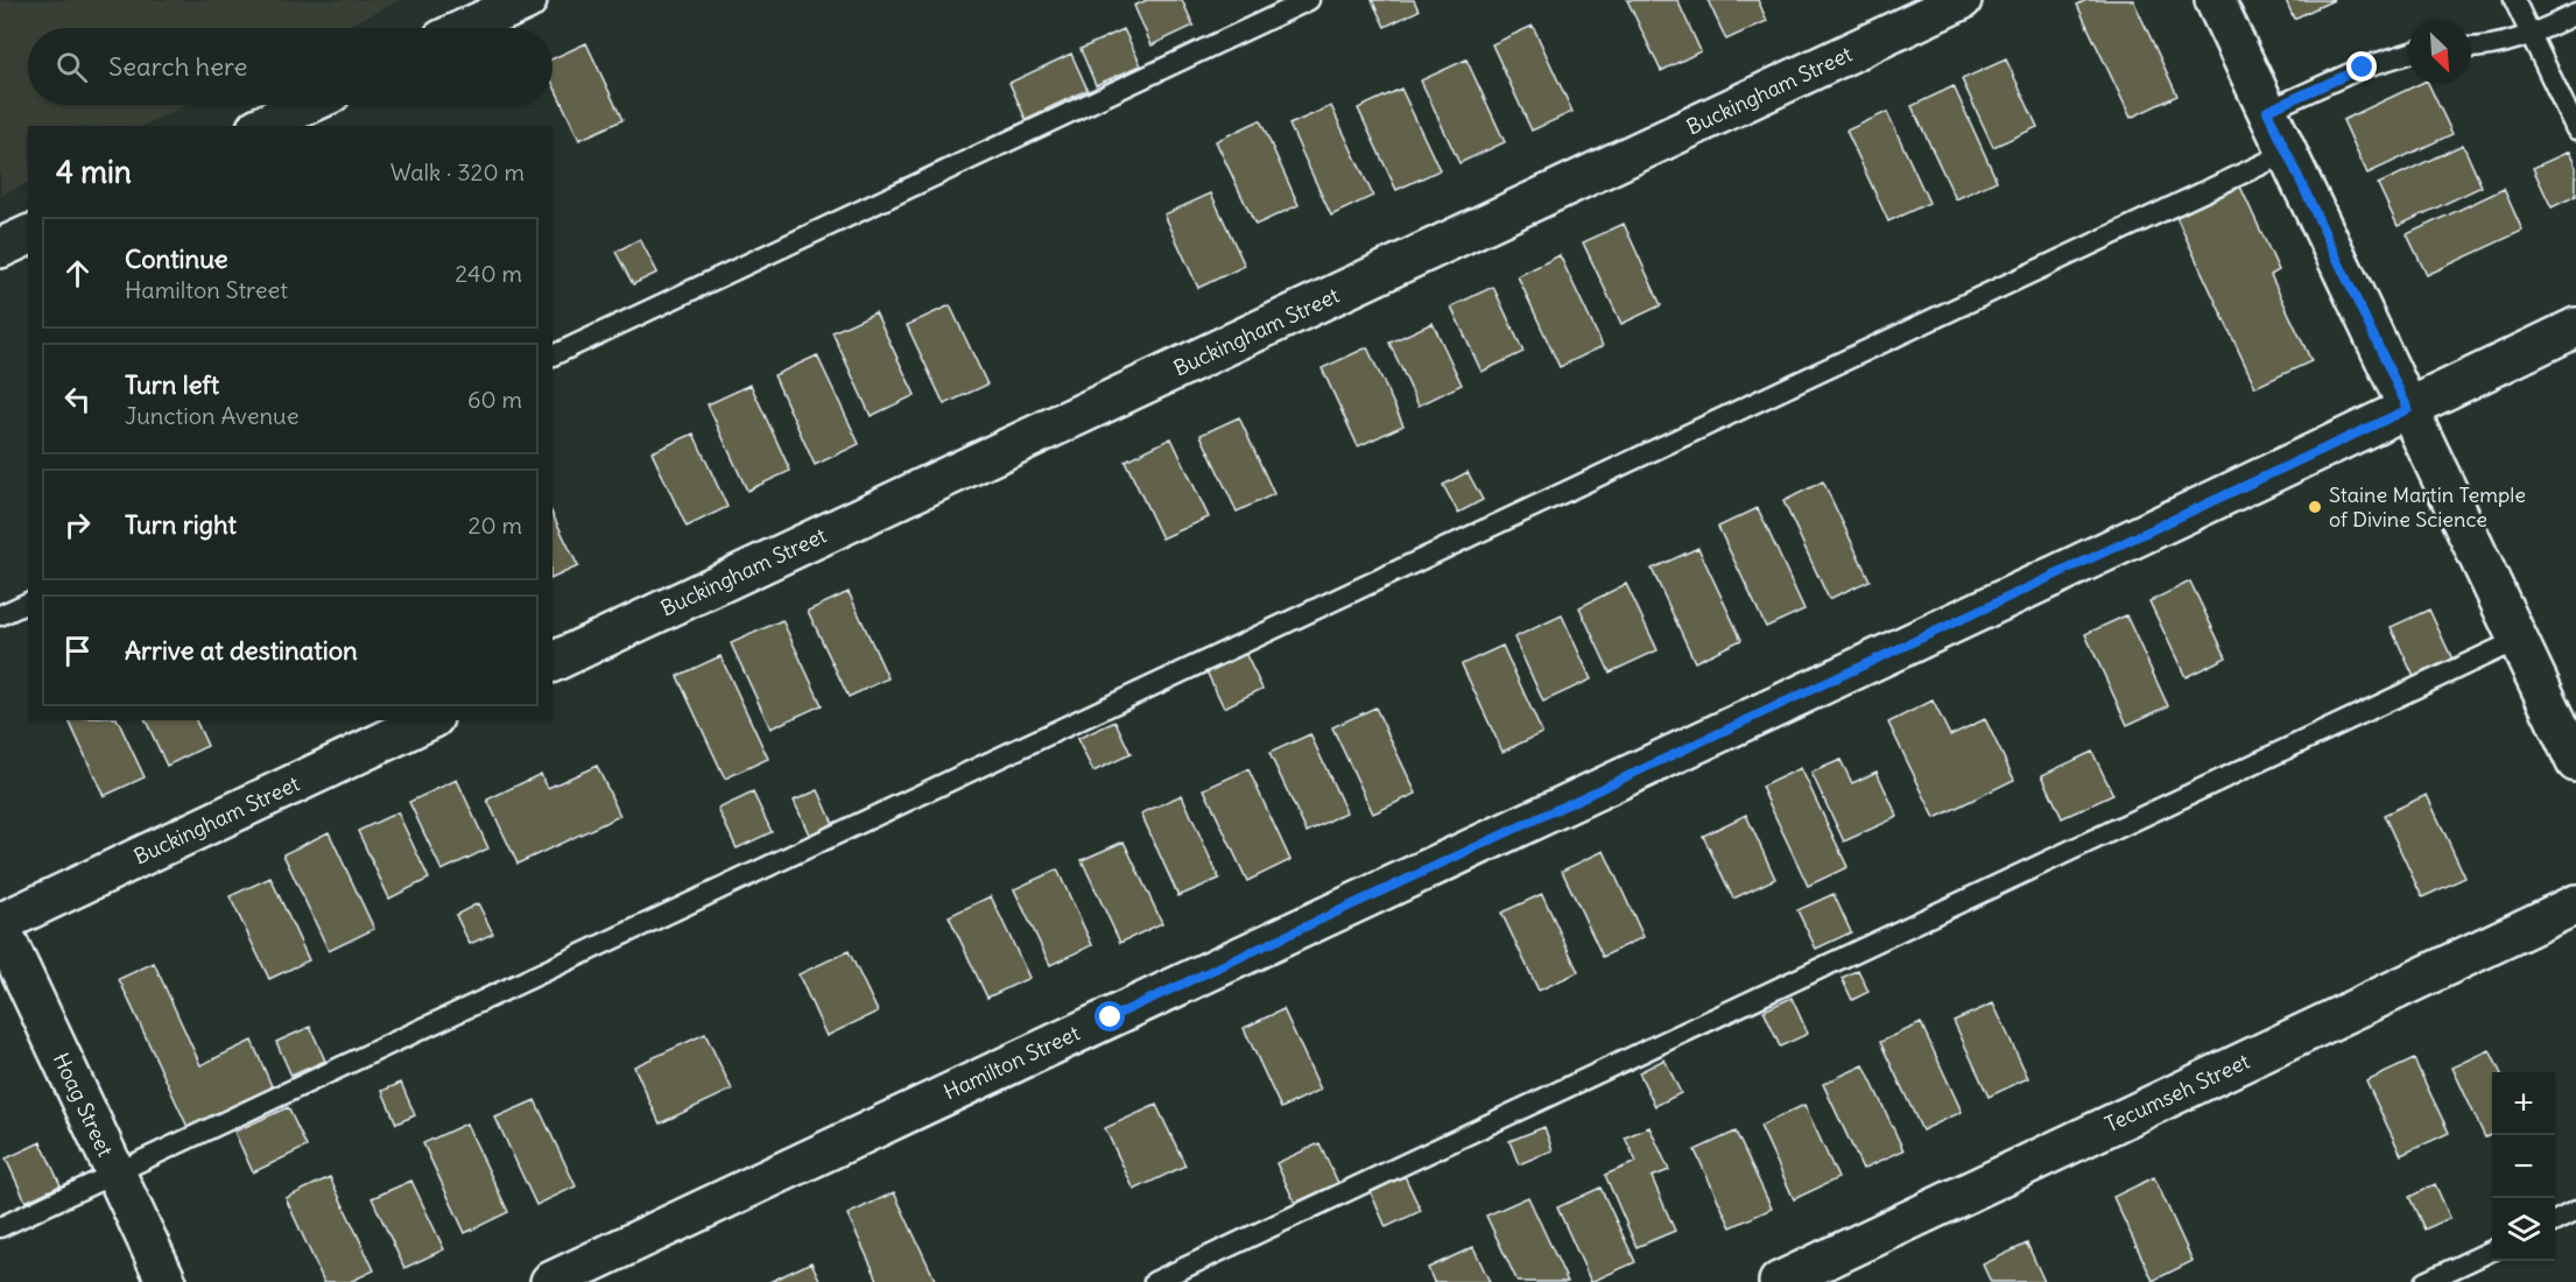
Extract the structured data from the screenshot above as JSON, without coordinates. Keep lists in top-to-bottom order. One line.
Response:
{"streets":{"street":["Buckingham Street","Hamilton Street","Tecumseh Street","Hoag Street"]},"crossings":[["Buckingham Street","Hoag Street"]],"places":["Staine Martin Temple of Divine Science"],"north":"bottom right","page":{"search":"Search here","heading":["4 min","Walk · 320 m"],"list":[["Continue","Hamilton Street","240 m"],["Turn left","Junction Avenue","60 m"],["Turn right","20 m"],"Arrive at destination"],"map_buttons":["+","−"]}}
